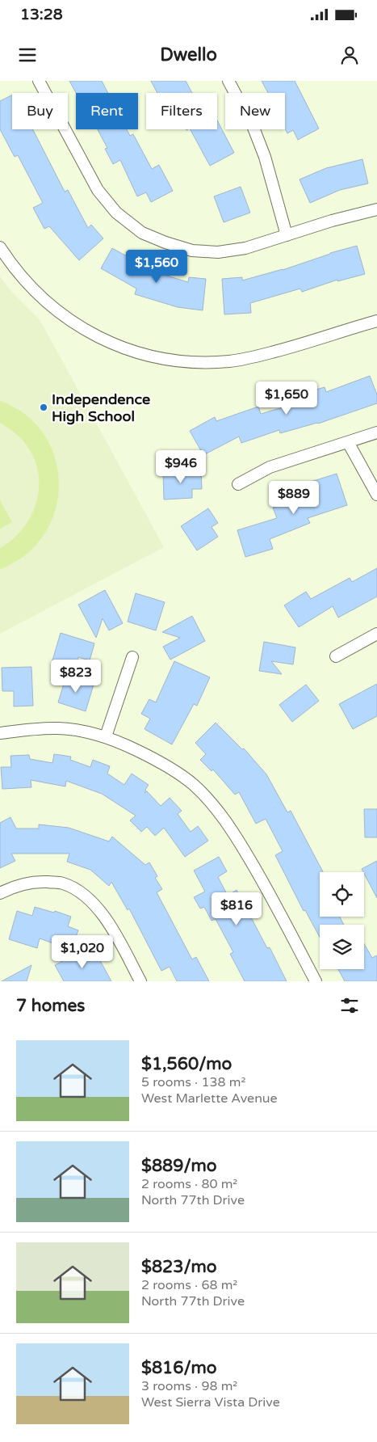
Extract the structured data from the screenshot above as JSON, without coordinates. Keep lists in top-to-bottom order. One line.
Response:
{"places":["Independence High School"],"page":{"status":"13:28","header":"Dwello","chip":["Buy","Rent","Filters","New"],"price":["$1,560","$1,650","$946","$889","$823","$816","$1,020"],"heading":"7 homes","list":[{"name":"$1,560/mo","note":"5 rooms · 138 m² · West Marlette Avenue"},{"name":"$889/mo","note":"2 rooms · 80 m² · North 77th Drive"},{"name":"$823/mo","note":"2 rooms · 68 m² · North 77th Drive"},{"name":"$816/mo","note":"3 rooms · 98 m² · West Sierra Vista Drive"}]}}
